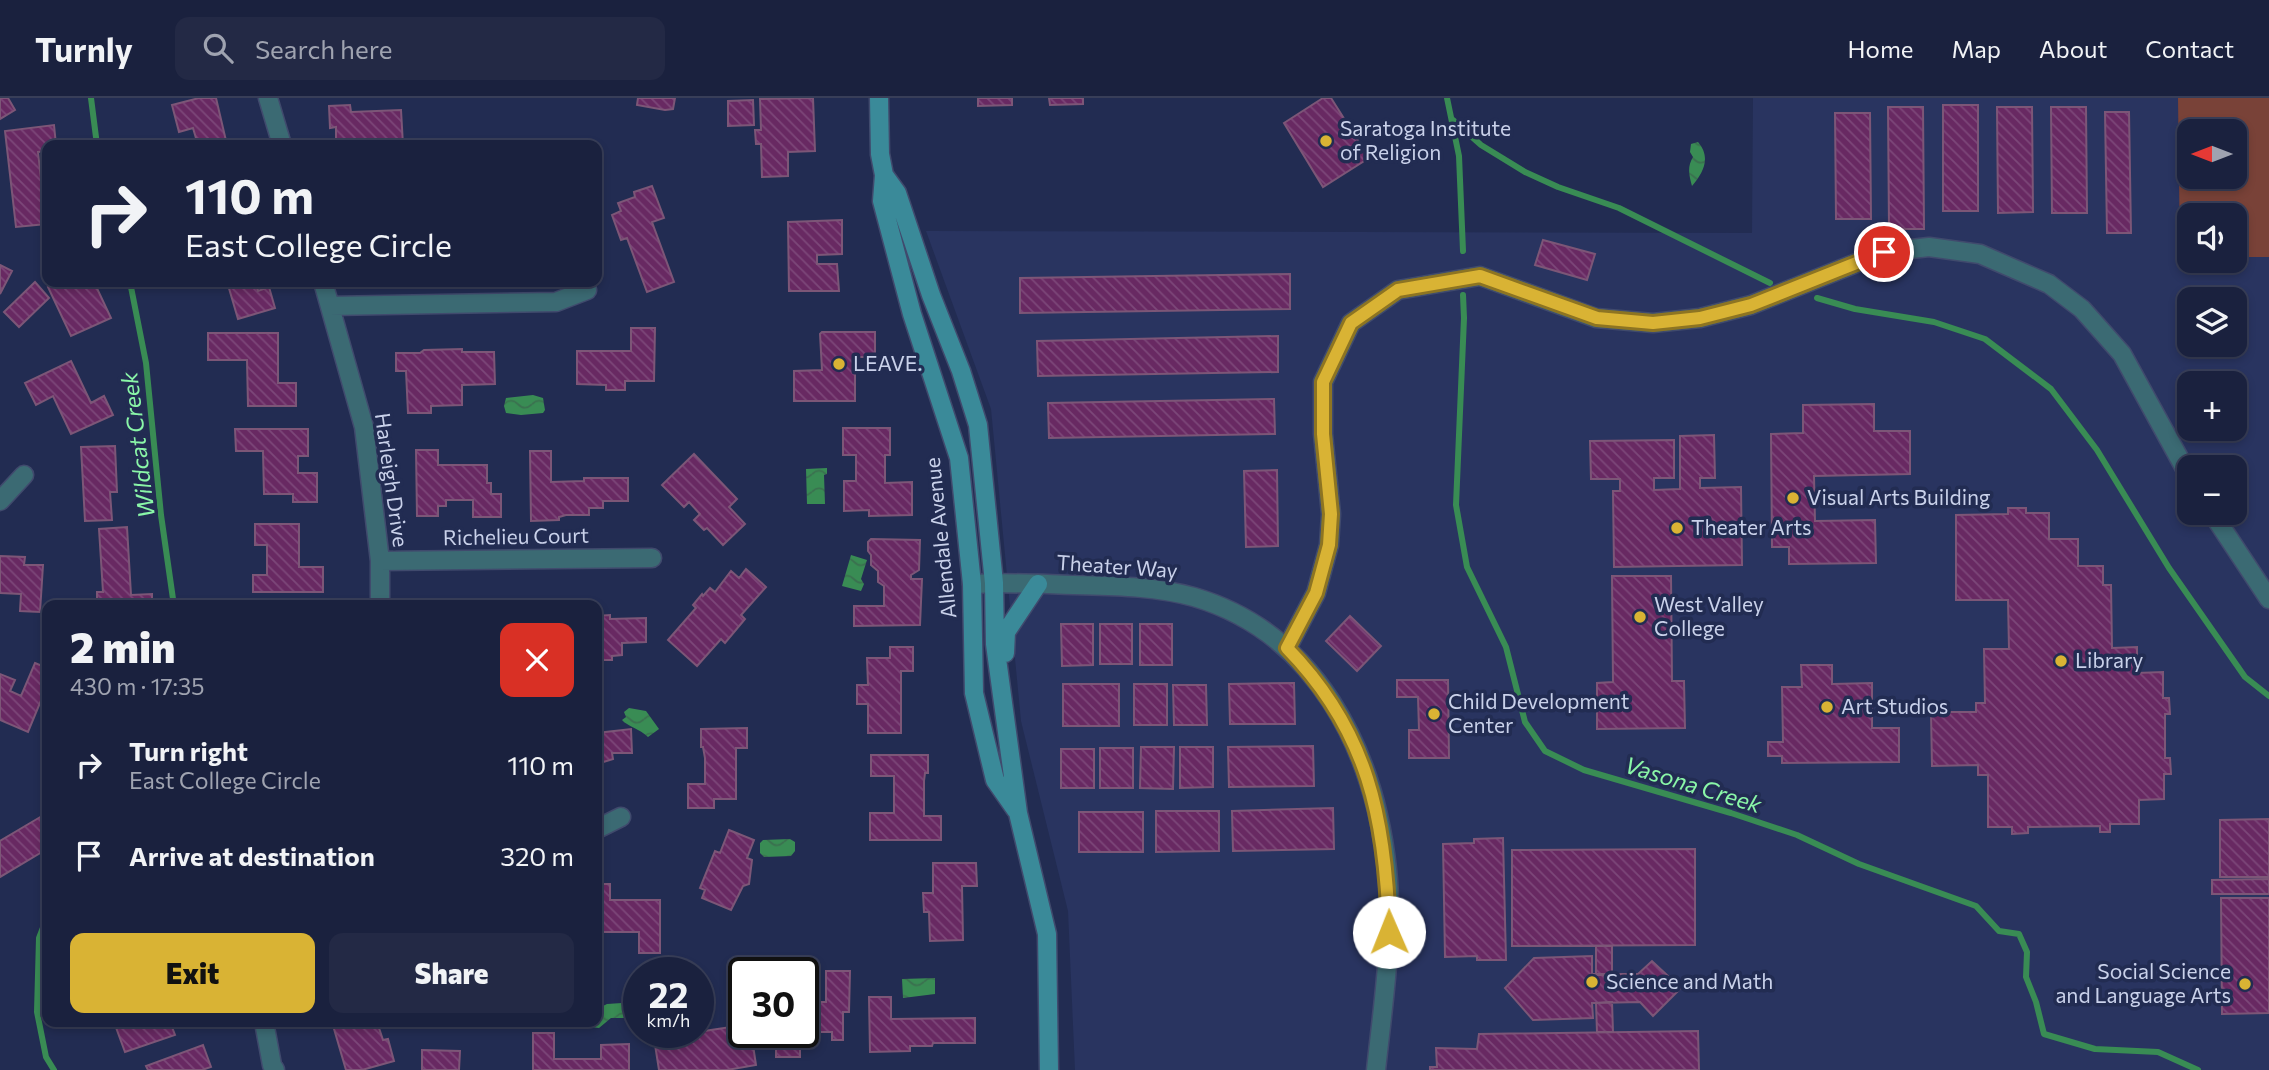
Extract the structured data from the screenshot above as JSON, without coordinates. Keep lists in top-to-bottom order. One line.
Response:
{"streets":{"street":["Harleigh Drive","Richelieu Court","Allendale Avenue","Theater Way"]},"crossings":[["Harleigh Drive","Richelieu Court"],["Allendale Avenue","Theater Way"]],"water":["Wildcat Creek","Vasona Creek"],"places":["Saratoga Institute of Religion","LEAVE.","Visual Arts Building","Theater Arts","West Valley College","Library","Art Studios","Child Development Center","Science and Math","Social Science and Language Arts"],"north":"left","page":{"header":"Turnly","search":"Search here","nav":["Home","Map","About","Contact"],"map_buttons":["+","−"],"turn":["110 m","East College Circle"],"heading":["2 min","430 m · 17:35"],"list":[{"name":"Turn right","note":"East College Circle","value":"110 m"},{"name":"Arrive at destination","value":"320 m"}],"buttons":["Exit","Share"],"speed":"22 km/h","limit":"30"}}
